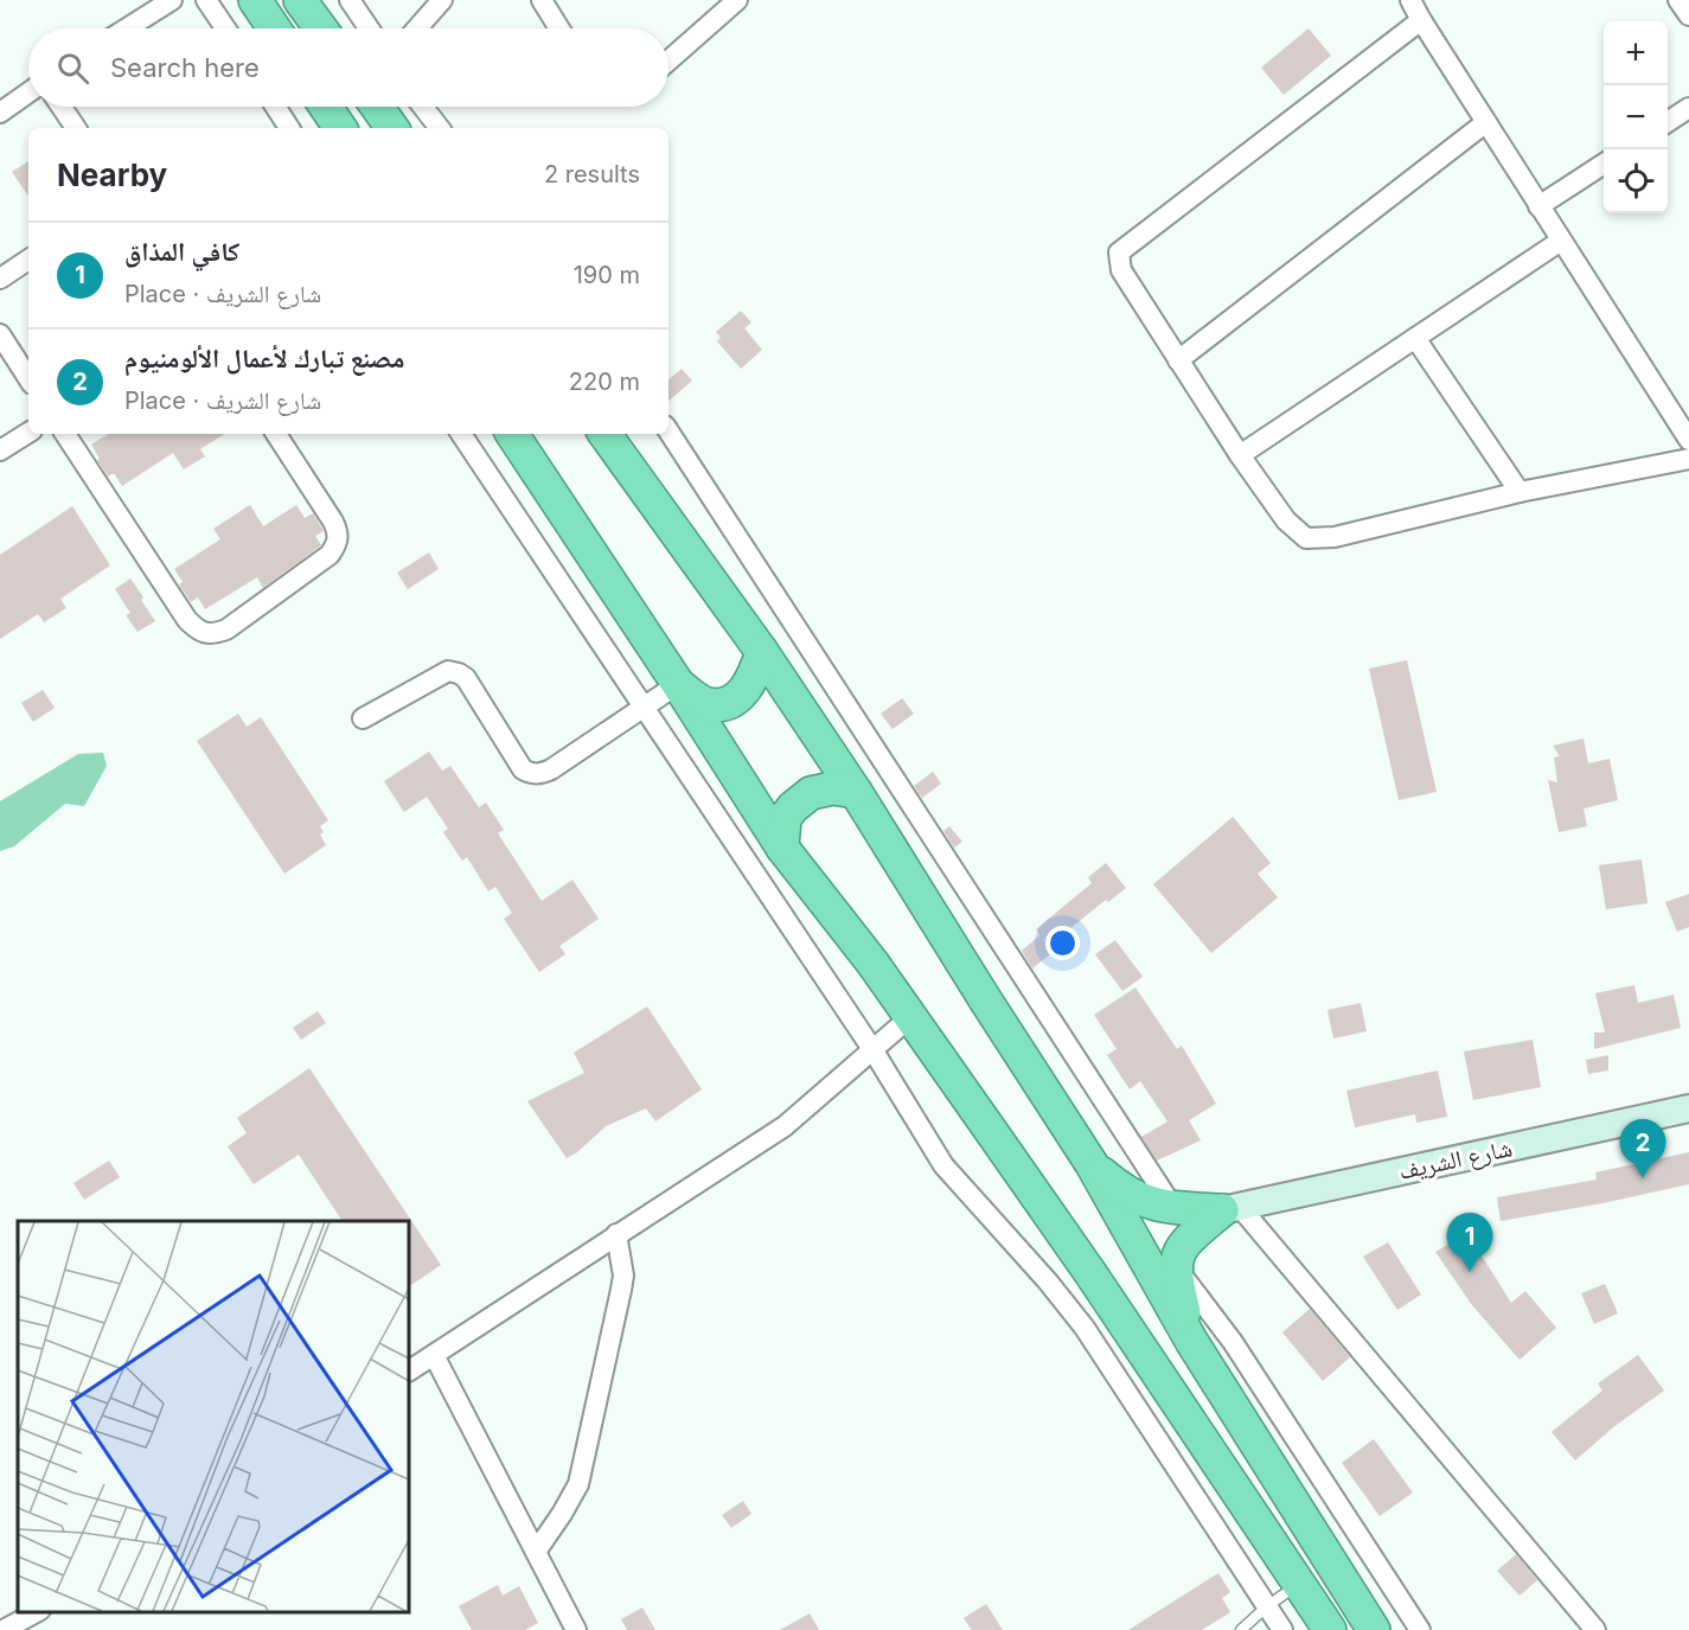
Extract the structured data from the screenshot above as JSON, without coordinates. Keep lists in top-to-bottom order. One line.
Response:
{"streets":{"main road":["شارع الشريف"]},"page":{"map_buttons":["+","−"],"search":"Search here","heading":["Nearby","2 results"],"list":[{"mark":"1","name":"كافي المذاق","note":"Place · شارع الشريف","value":"190 m"},{"mark":"2","name":"مصنع تبارك لأعمال الألومنيوم","note":"Place · شارع الشريف","value":"220 m"}],"pins":["2","1"]}}
